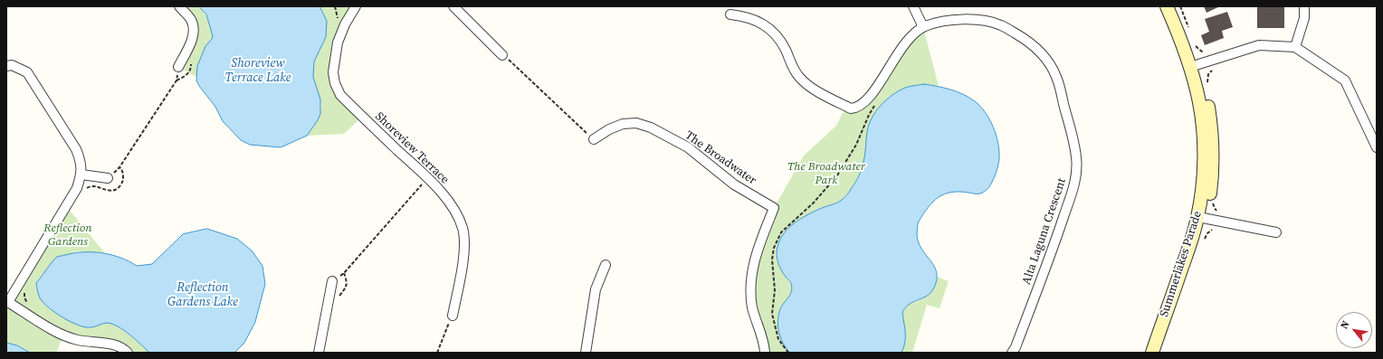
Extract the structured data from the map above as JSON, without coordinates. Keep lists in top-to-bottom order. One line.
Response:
{"streets":{"street":["Shoreview Terrace","The Broadwater","Alta Laguna Crescent","Summerlakes Parade"]},"water":["Shoreview Terrace Lake","Reflection Gardens Lake"],"parks":["The Broadwater Park","Reflection Gardens"],"north":"top left"}
